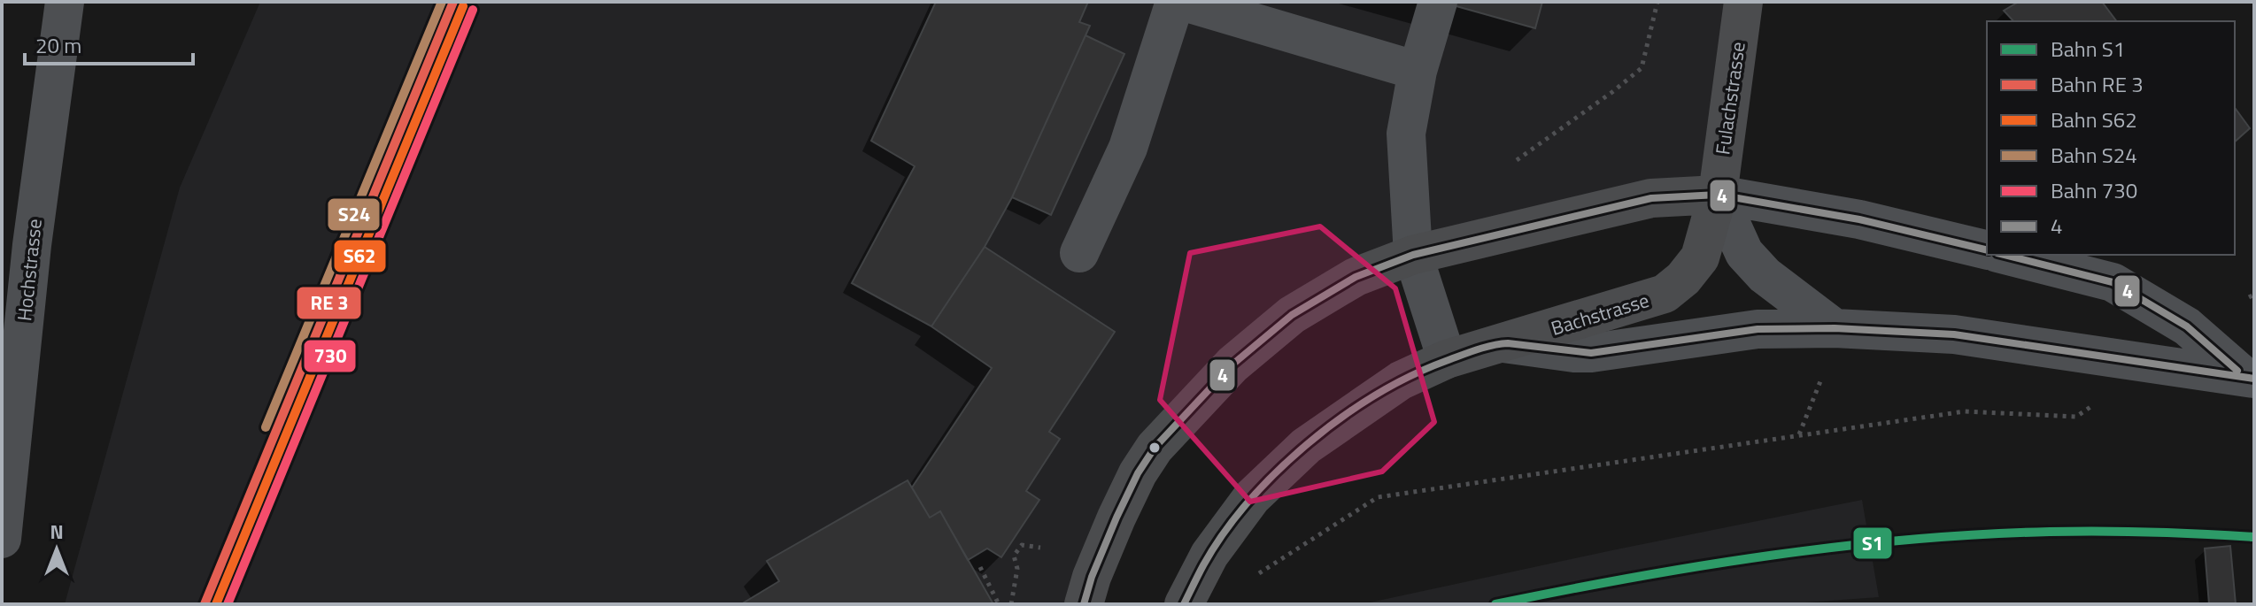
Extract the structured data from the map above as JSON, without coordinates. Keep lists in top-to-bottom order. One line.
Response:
{"streets":{"main road":["Fulachstrasse","Bachstrasse"],"street":["Hochstrasse"]},"crossings":[["Fulachstrasse","Bachstrasse"]],"lines":["rail line S24","rail line S62","rail line 730","transit line 4","rail line S1"],"legend":["Bahn S1","Bahn RE 3","Bahn S62","Bahn S24","Bahn 730","4"],"scale_bar":"20 m","north":"top"}
